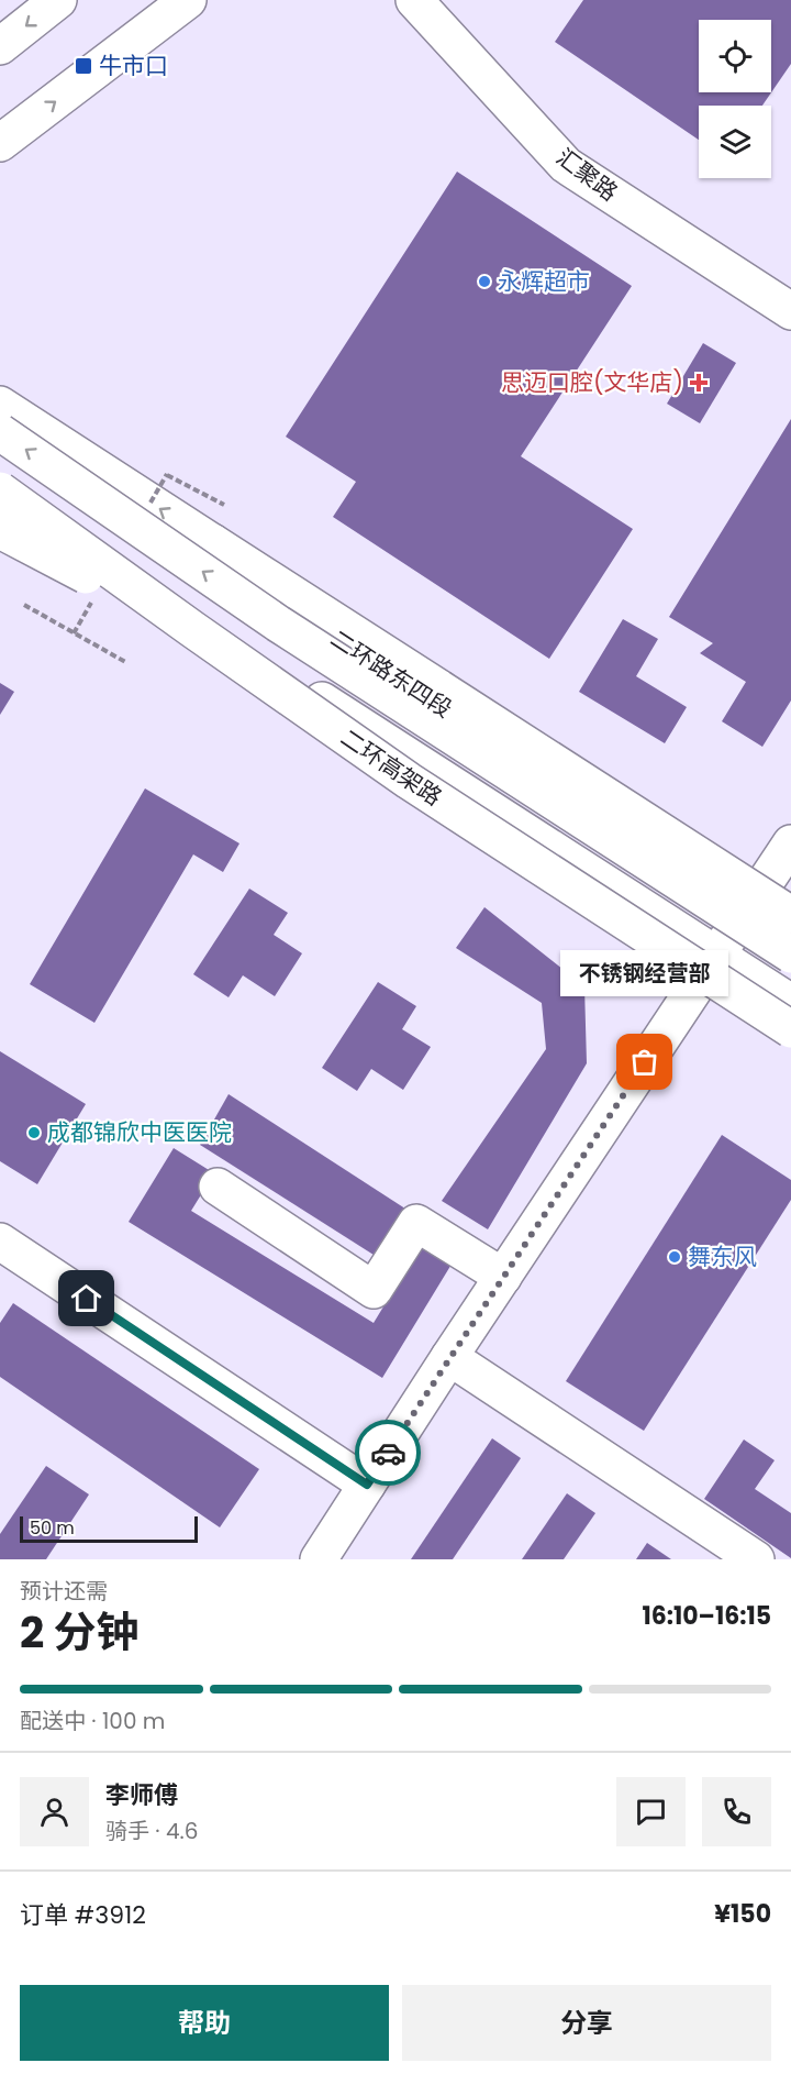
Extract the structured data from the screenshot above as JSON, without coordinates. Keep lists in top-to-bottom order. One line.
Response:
{"streets":{"main road":["汇聚路","二环路东四段","二环高架路"]},"places":{"transit":["牛市口"],"other":["永辉超市","不锈钢经营部","成都锦欣中医医院","舞东风"],"health":["思迈口腔(文华店)"]},"scale_bar":"50 m","page":{"bubble":"不锈钢经营部","scale":"50 m","heading":["2 分钟","预计还需","16:10–16:15"],"panel":["李师傅","骑手 · 4.6","订单 #3912","¥150"],"bar":"配送中 · 100 m","buttons":["帮助","分享"]}}
